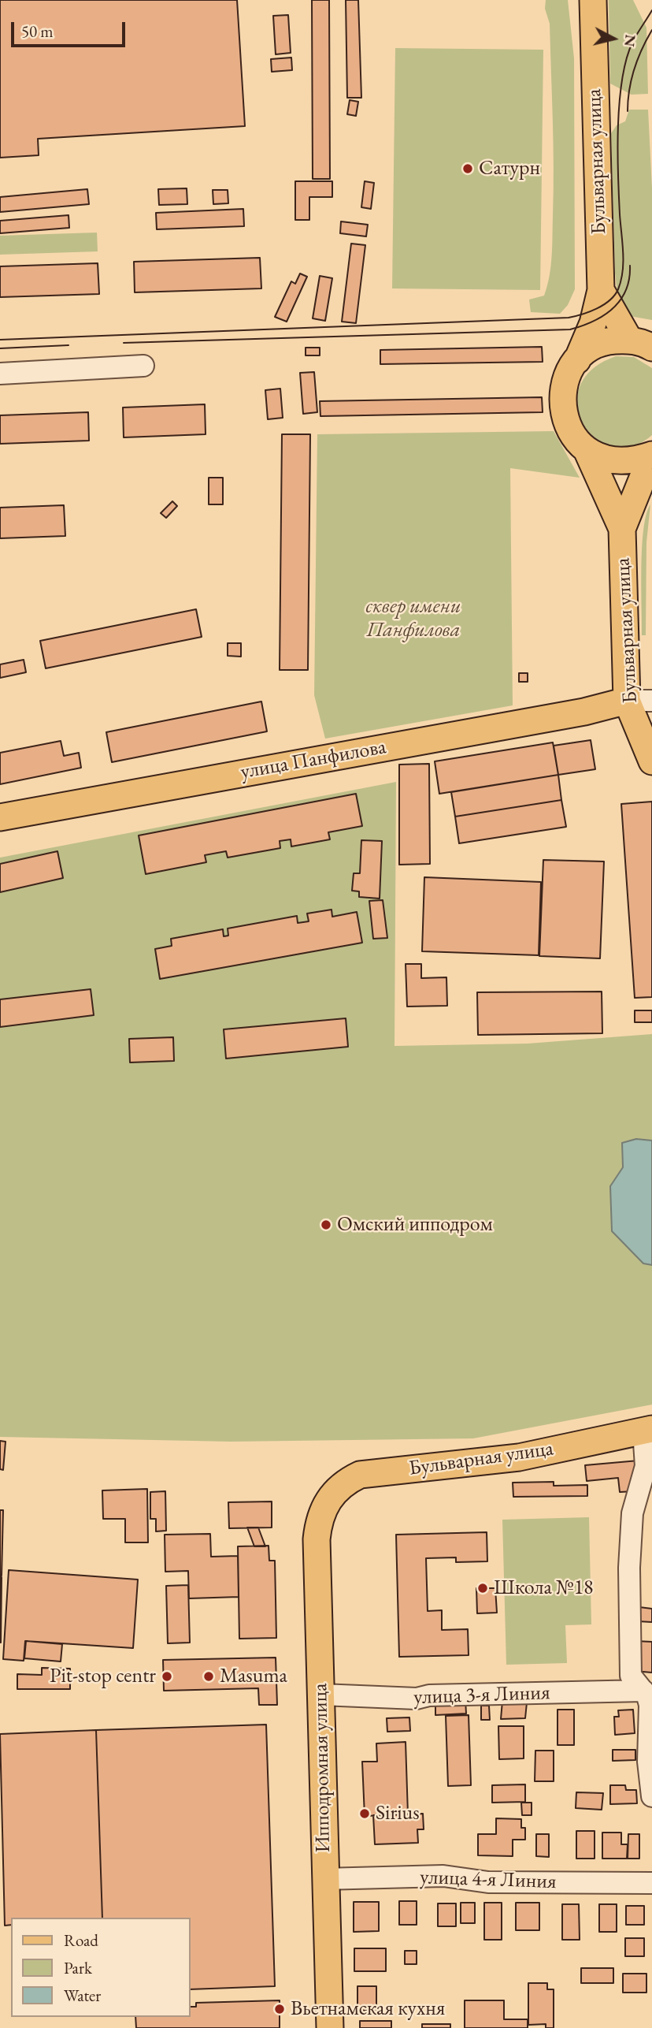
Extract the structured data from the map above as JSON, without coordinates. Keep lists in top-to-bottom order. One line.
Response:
{"streets":{"main road":["Бульварная улица","улица Панфилова","Ипподромная улица"],"street":["улица 3-я Линия","улица 4-я Линия"]},"crossings":[["Бульварная улица","улица Панфилова"],["Бульварная улица","Ипподромная улица"],["улица 3-я Линия","Ипподромная улица"],["Ипподромная улица","улица 4-я Линия"]],"parks":["сквер имени Панфилова"],"places":["Сатурн","Омский ипподром","Школа №18","Pit-stop centr","Masuma","Sirius","Вьетнамская кухня"],"legend":["Road","Park","Water"],"scale_bar":"50 m","north":"right"}
